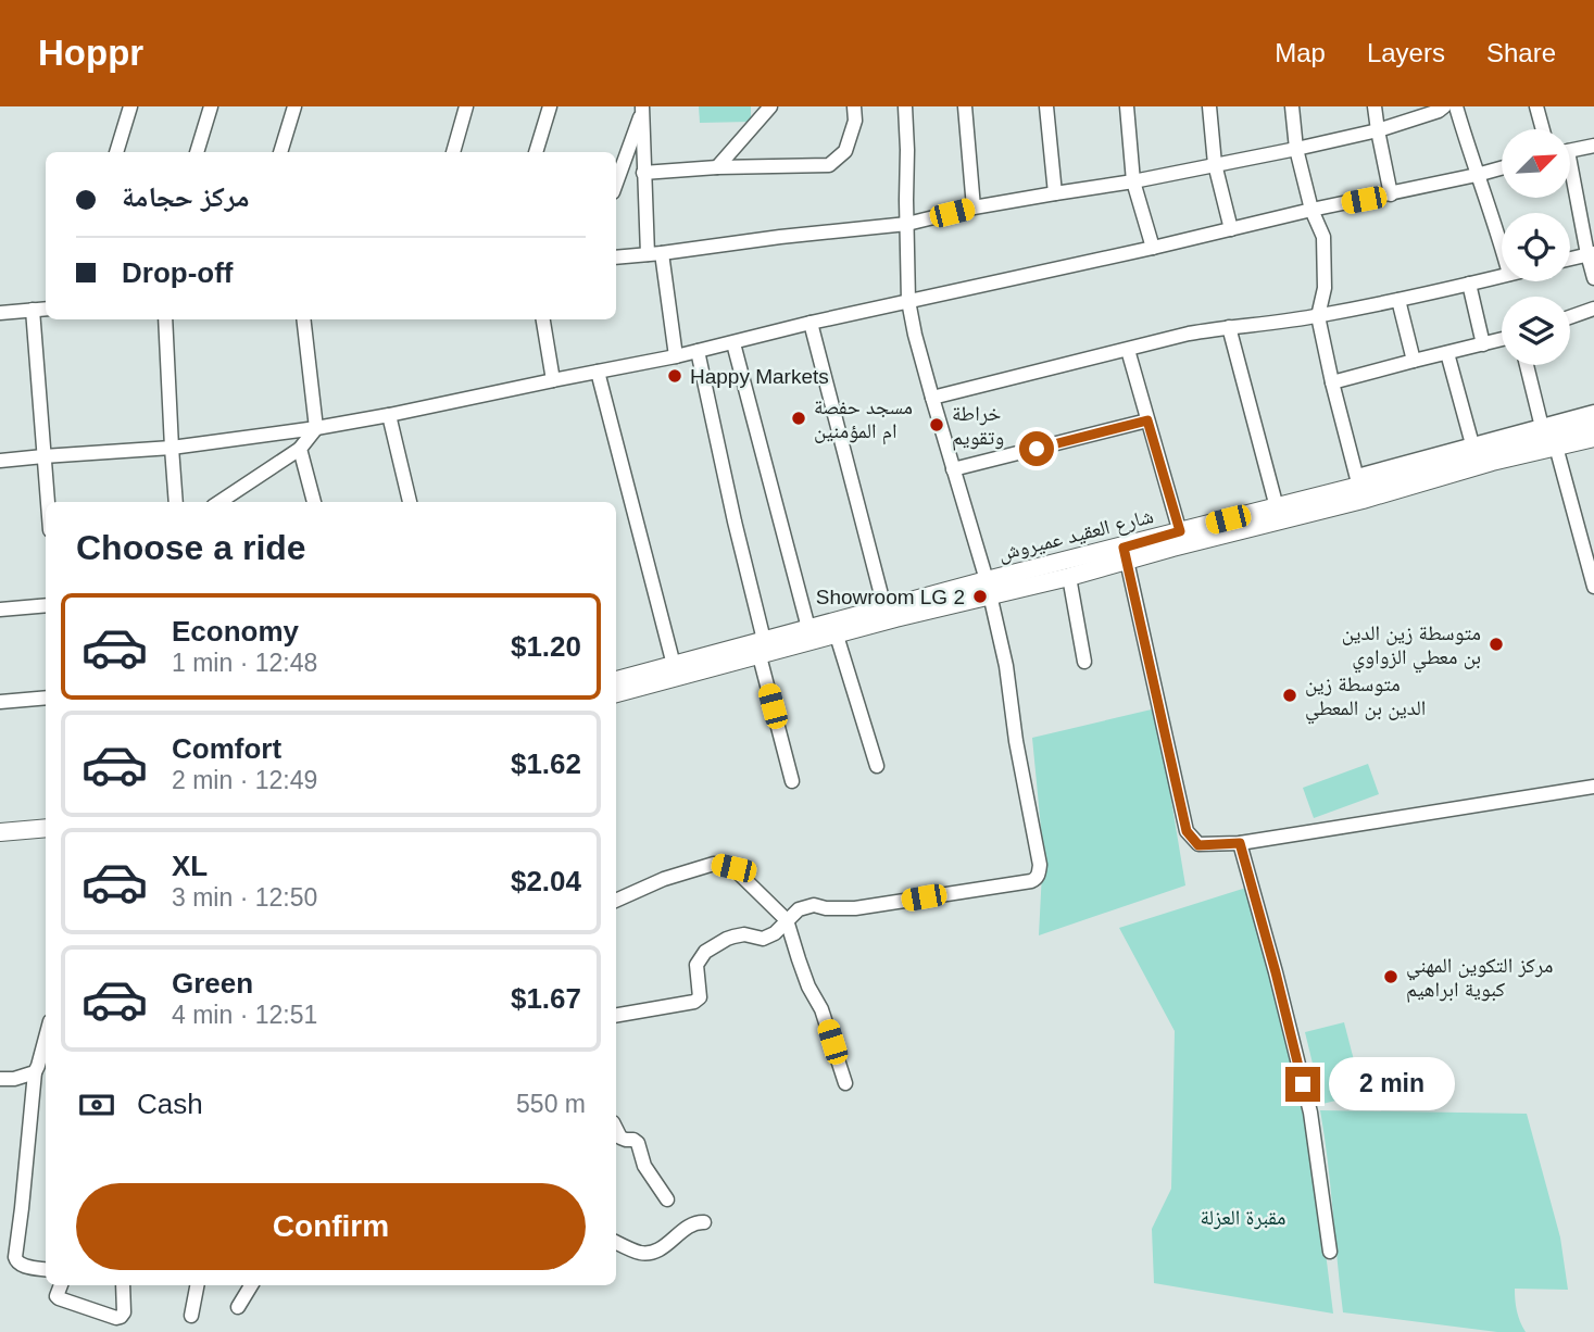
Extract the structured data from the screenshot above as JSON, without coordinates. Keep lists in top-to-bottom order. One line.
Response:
{"streets":{"main road":["شارع العقيد عميروش"]},"parks":["مقبرة العزلة"],"places":["Happy Markets","مسجد حفصة ام المؤمنين","خراطة وتقويم","Showroom LG 2","متوسطة زين الدين بن معطي الزواوي","متوسطة زين الدين بن المعطي","مركز التكوين المهني كبوية ابراهيم"],"north":"top right","page":{"header":"Hoppr","nav":["Map","Layers","Share"],"banner":["مركز حجامة","Drop-off"],"heading":"Choose a ride","list":[{"name":"Economy","note":"1 min · 12:48","value":"$1.20"},{"name":"Comfort","note":"2 min · 12:49","value":"$1.62"},{"name":"XL","note":"3 min · 12:50","value":"$2.04"},{"name":"Green","note":"4 min · 12:51","value":"$1.67"}],"bubble":"2 min","pay":["Cash","550 m"],"buttons":"Confirm"}}
